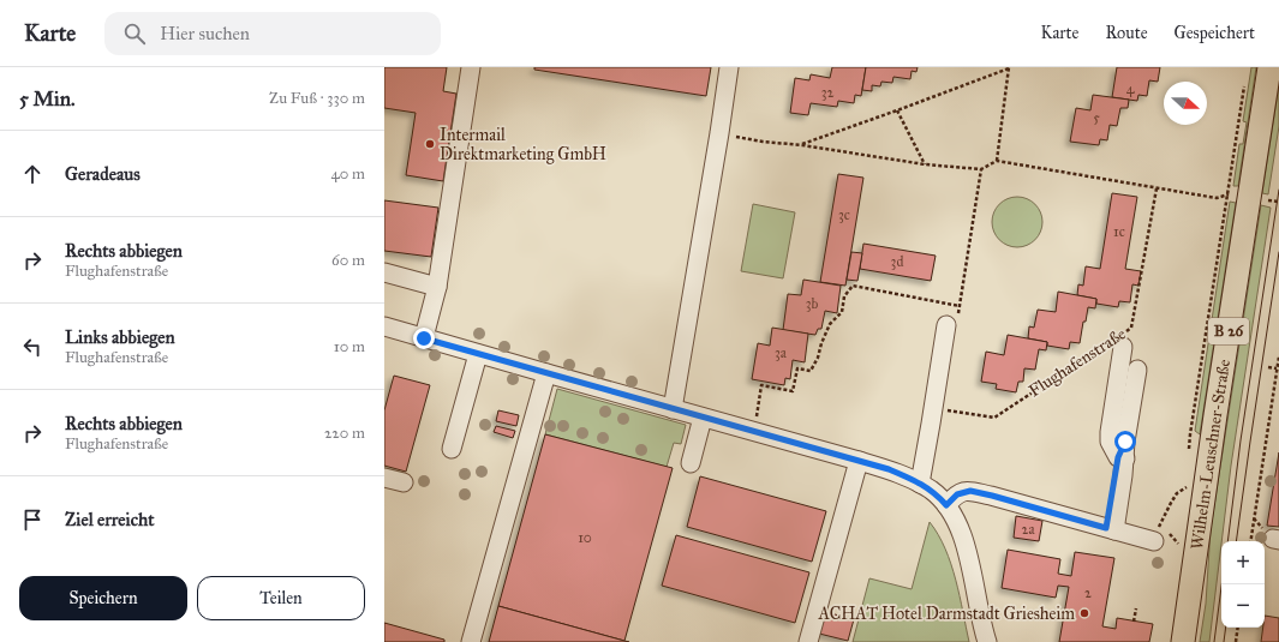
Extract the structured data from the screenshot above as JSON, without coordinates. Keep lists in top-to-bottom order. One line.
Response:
{"streets":{"main road":["B 26","Wilhelm-Leuschner-Straße"],"path":["Flughafenstraße"]},"places":["Intermail Direktmarketing GmbH","ACHAT Hotel Darmstadt Griesheim"],"house_numbers":["4","32","5","3c","1c","3d","3b","3a","2a","10","2"],"north":"right","page":{"header":"Karte","search":"Hier suchen","nav":["Karte","Route","Gespeichert"],"heading":["5 Min.","Zu Fuß · 330 m"],"list":[["Geradeaus","40 m"],["Rechts abbiegen","Flughafenstraße","60 m"],["Links abbiegen","Flughafenstraße","10 m"],["Rechts abbiegen","Flughafenstraße","220 m"],"Ziel erreicht"],"map_buttons":["+","−"],"buttons":["Speichern","Teilen"]}}
